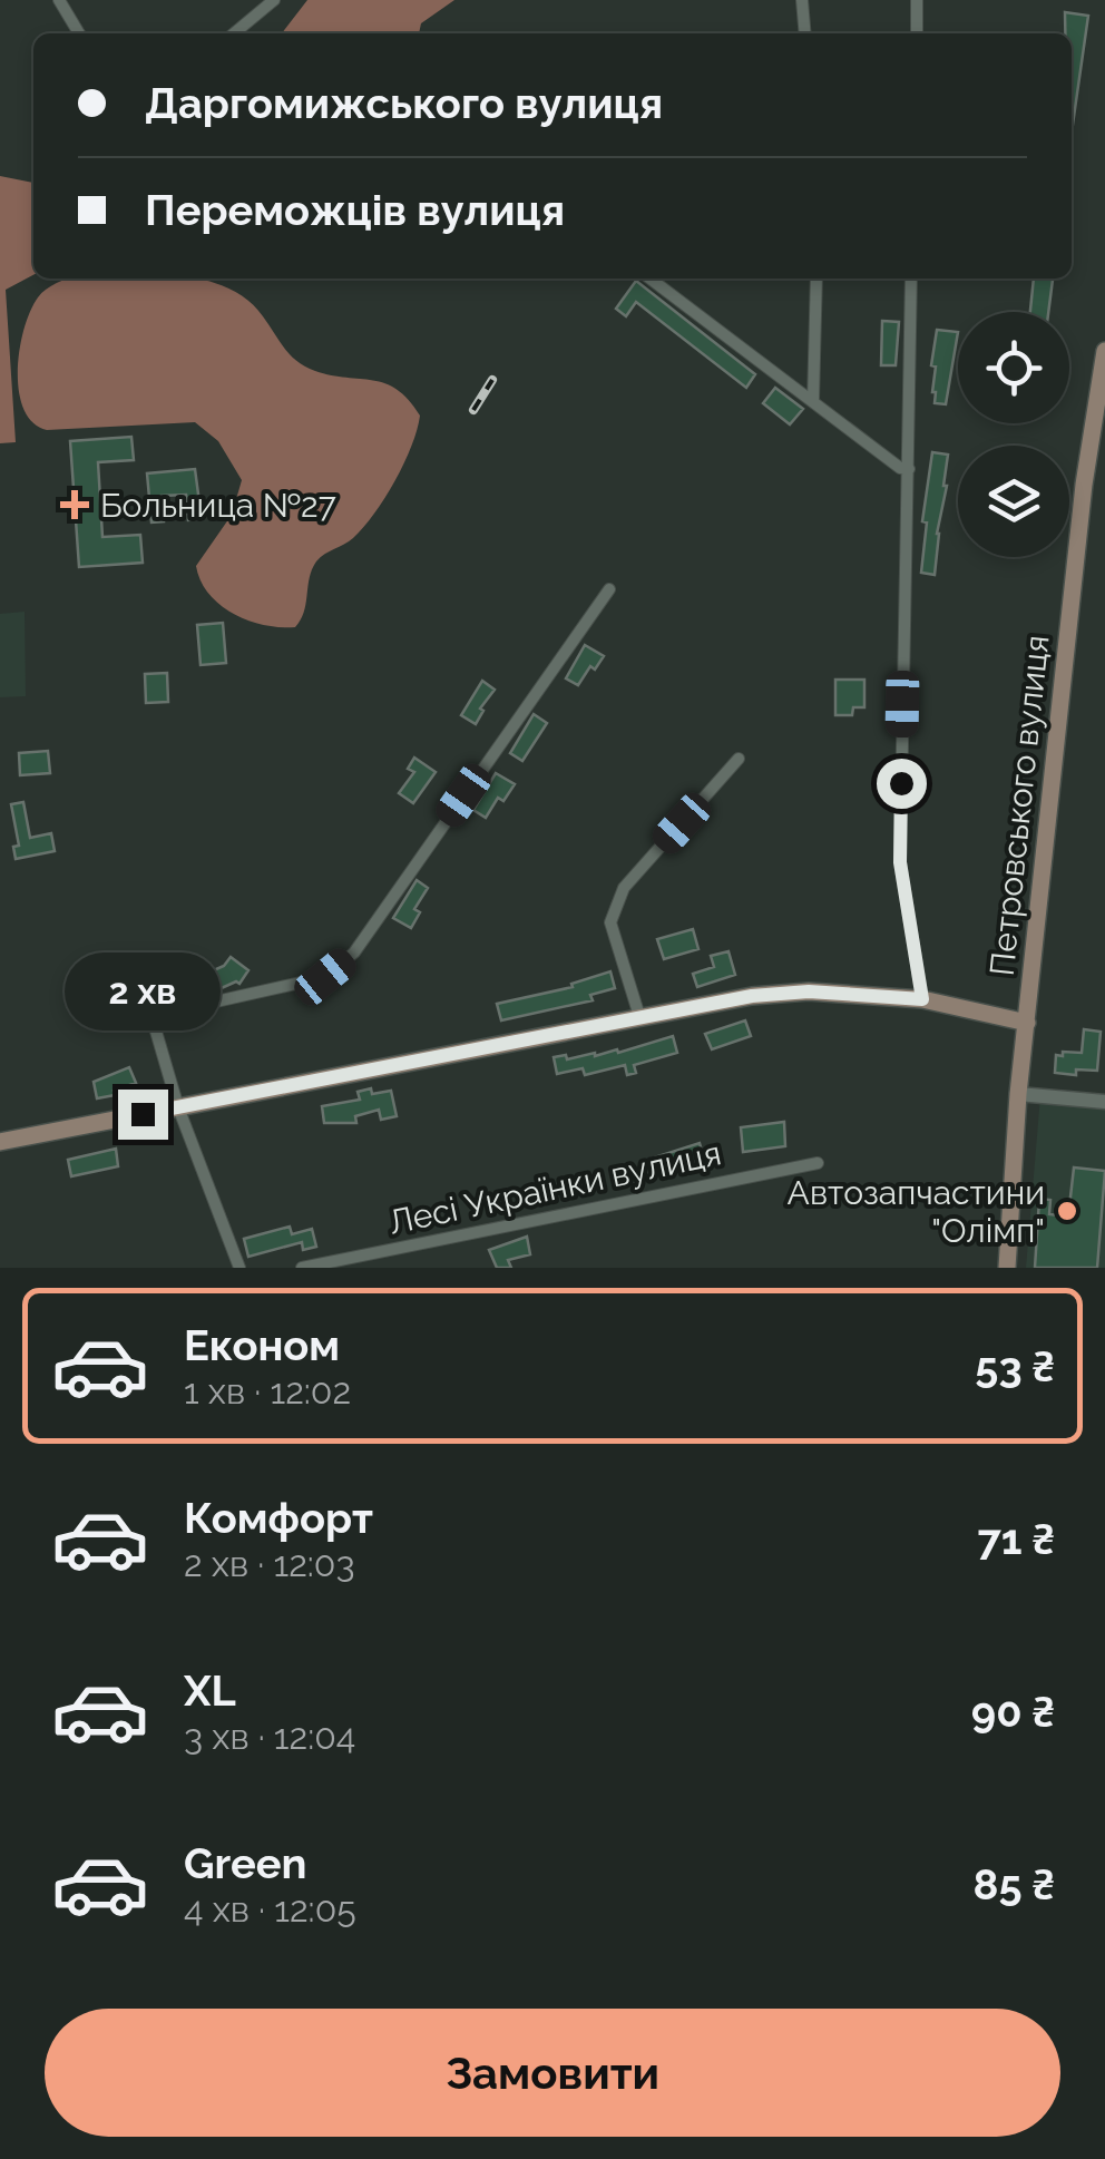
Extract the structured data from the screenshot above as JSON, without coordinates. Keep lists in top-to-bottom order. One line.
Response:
{"streets":{"main road":["Петровського вулиця"],"street":["Лесі Українки вулиця"]},"places":{"health":["Больница №27"],"other":["Автозапчастини \"Олімп\""]},"page":{"banner":["Даргомижського вулиця","Переможців вулиця"],"bubble":"2 хв","list":[{"name":"Економ","note":"1 хв · 12:02","value":"53 ₴"},{"name":"Комфорт","note":"2 хв · 12:03","value":"71 ₴"},{"name":"XL","note":"3 хв · 12:04","value":"90 ₴"},{"name":"Green","note":"4 хв · 12:05","value":"85 ₴"}],"buttons":"Замовити"}}
